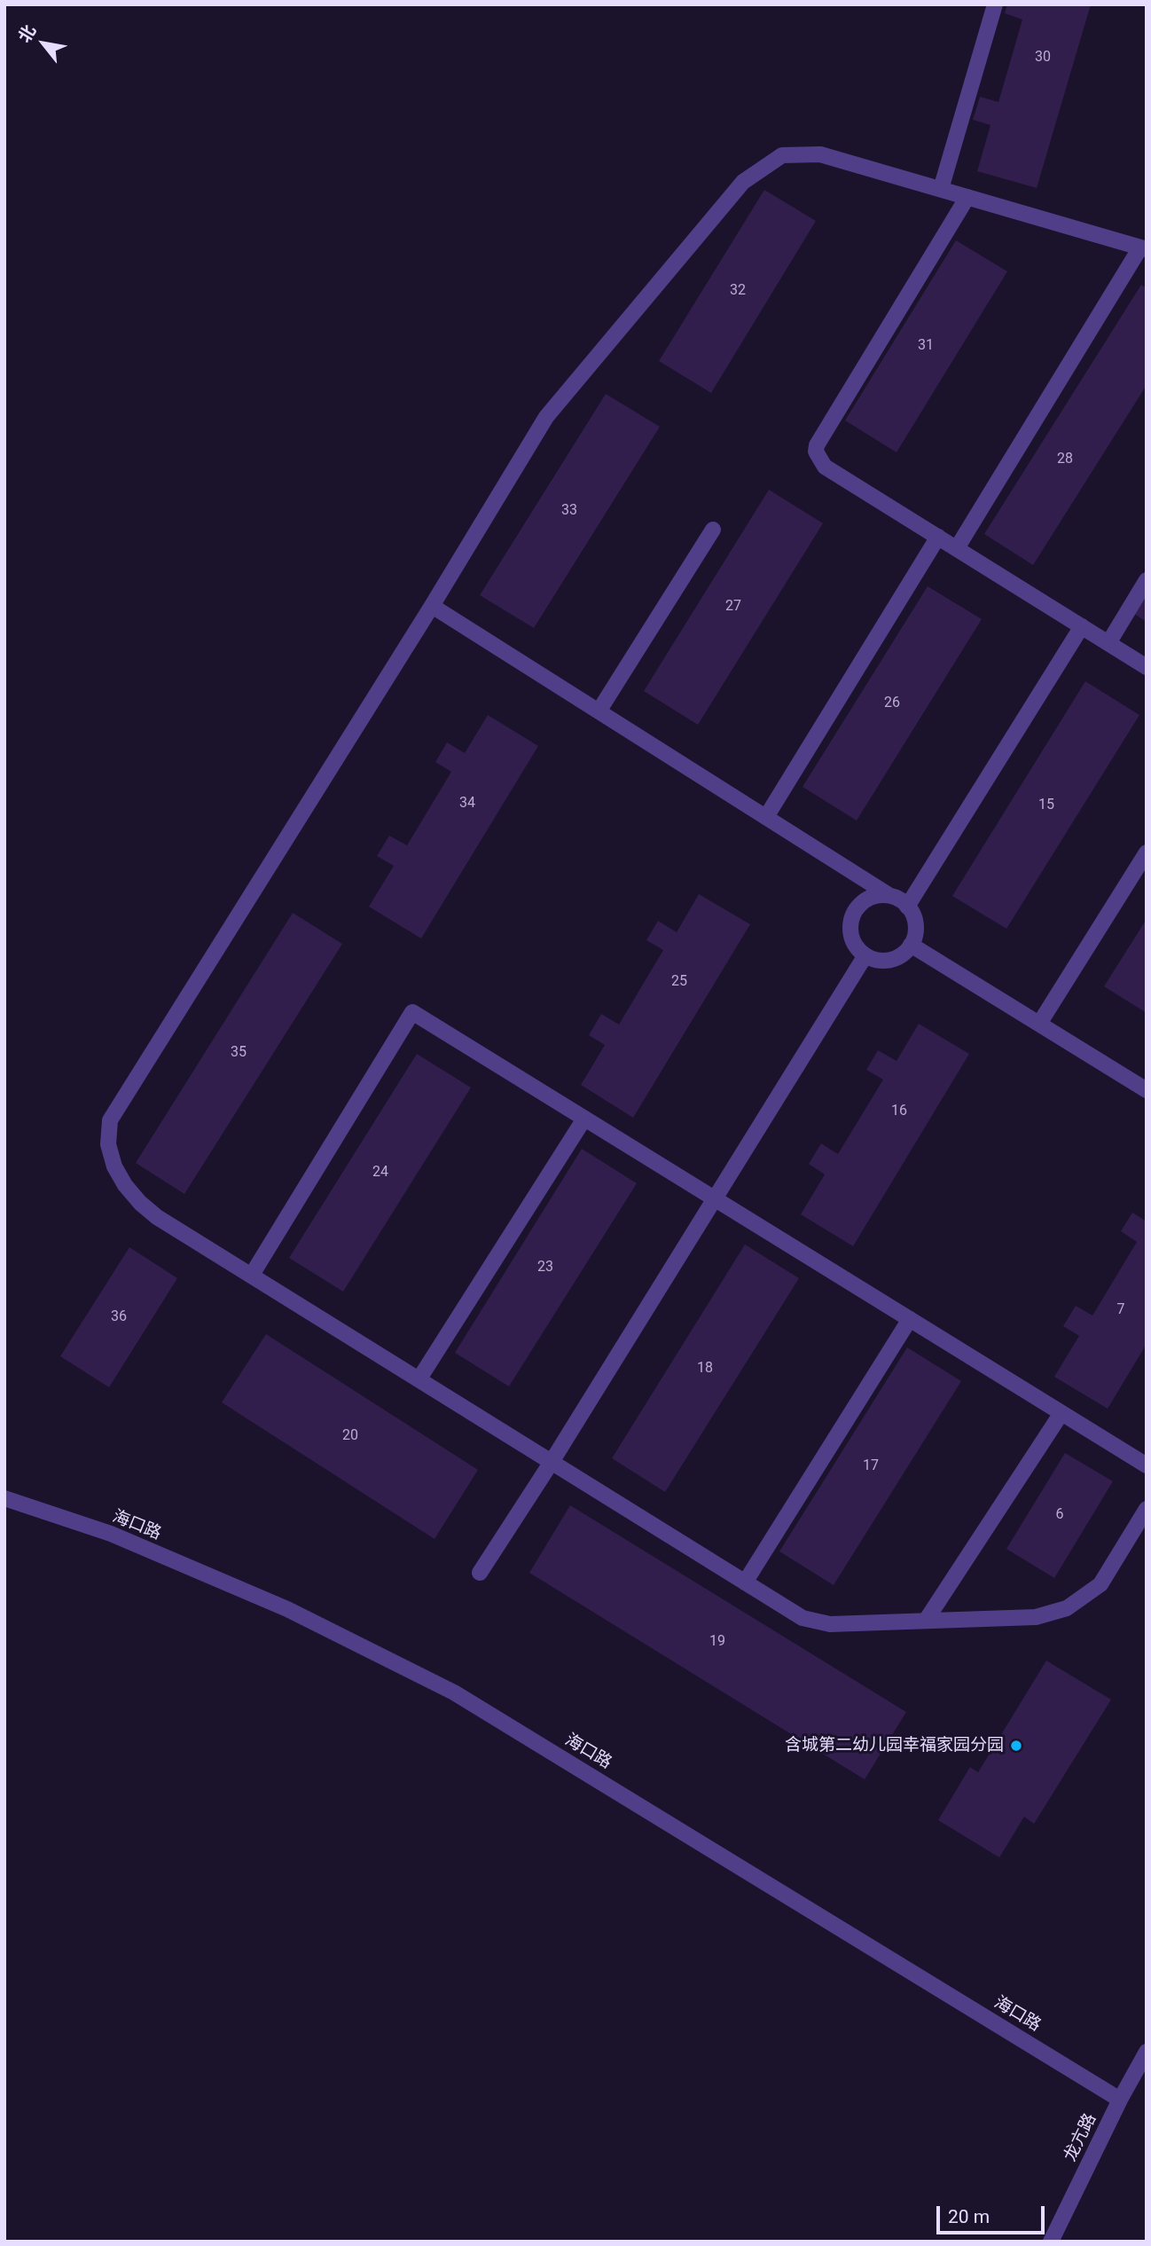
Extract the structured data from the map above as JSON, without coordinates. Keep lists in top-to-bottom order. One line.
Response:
{"streets":{"street":["海口路","龙亢路"]},"crossings":[["海口路","龙亢路"]],"places":["含城第二幼儿园幸福家园分园"],"house_numbers":["30","32","31","28","33","27","26","34","15","25","35","16","24","23","7","36","18","20","17","6","19"],"scale_bar":"20 m","north":"top left"}
